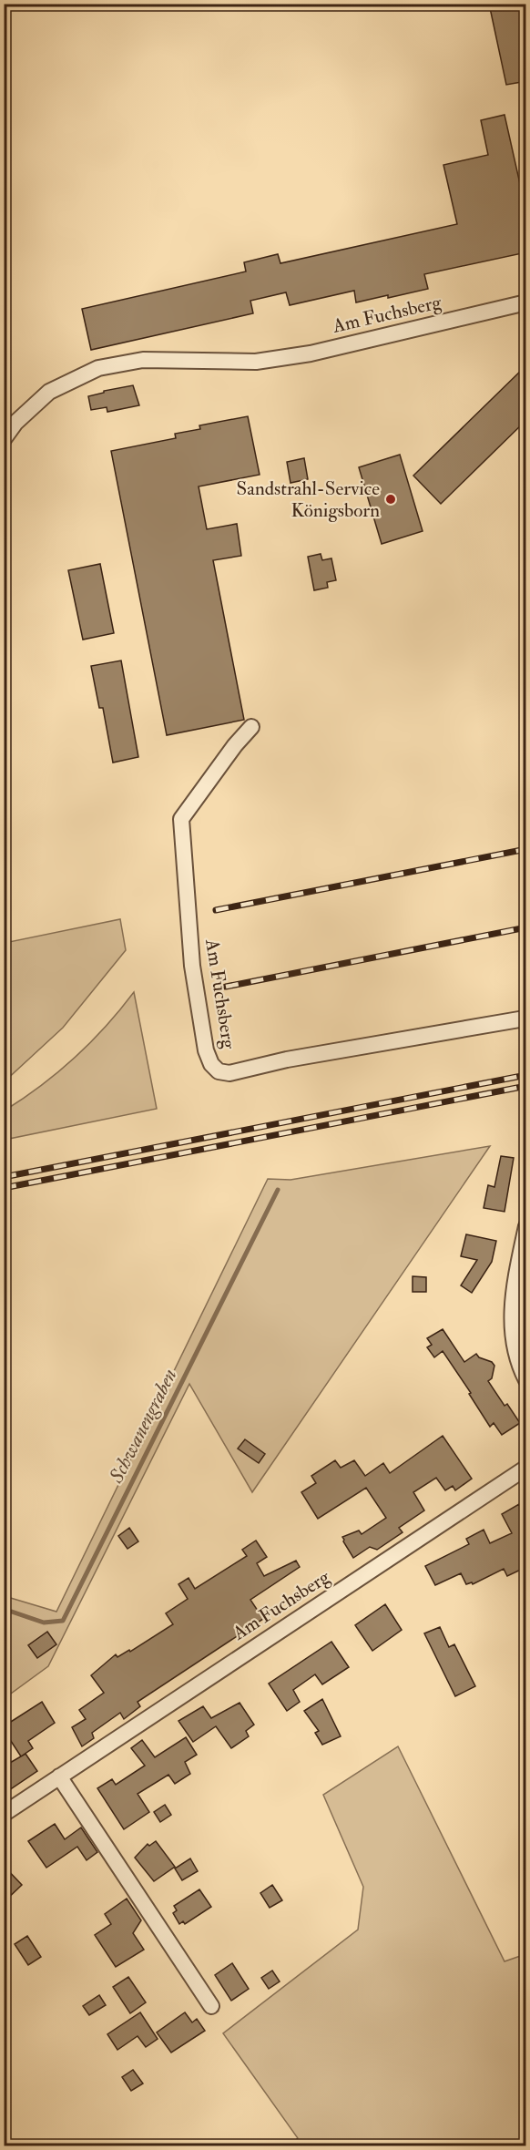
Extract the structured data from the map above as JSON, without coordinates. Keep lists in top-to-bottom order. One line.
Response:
{"streets":{"street":["Am Fuchsberg"]},"water":["Schwanengraben"],"places":["Sandstrahl-Service Königsborn"]}
